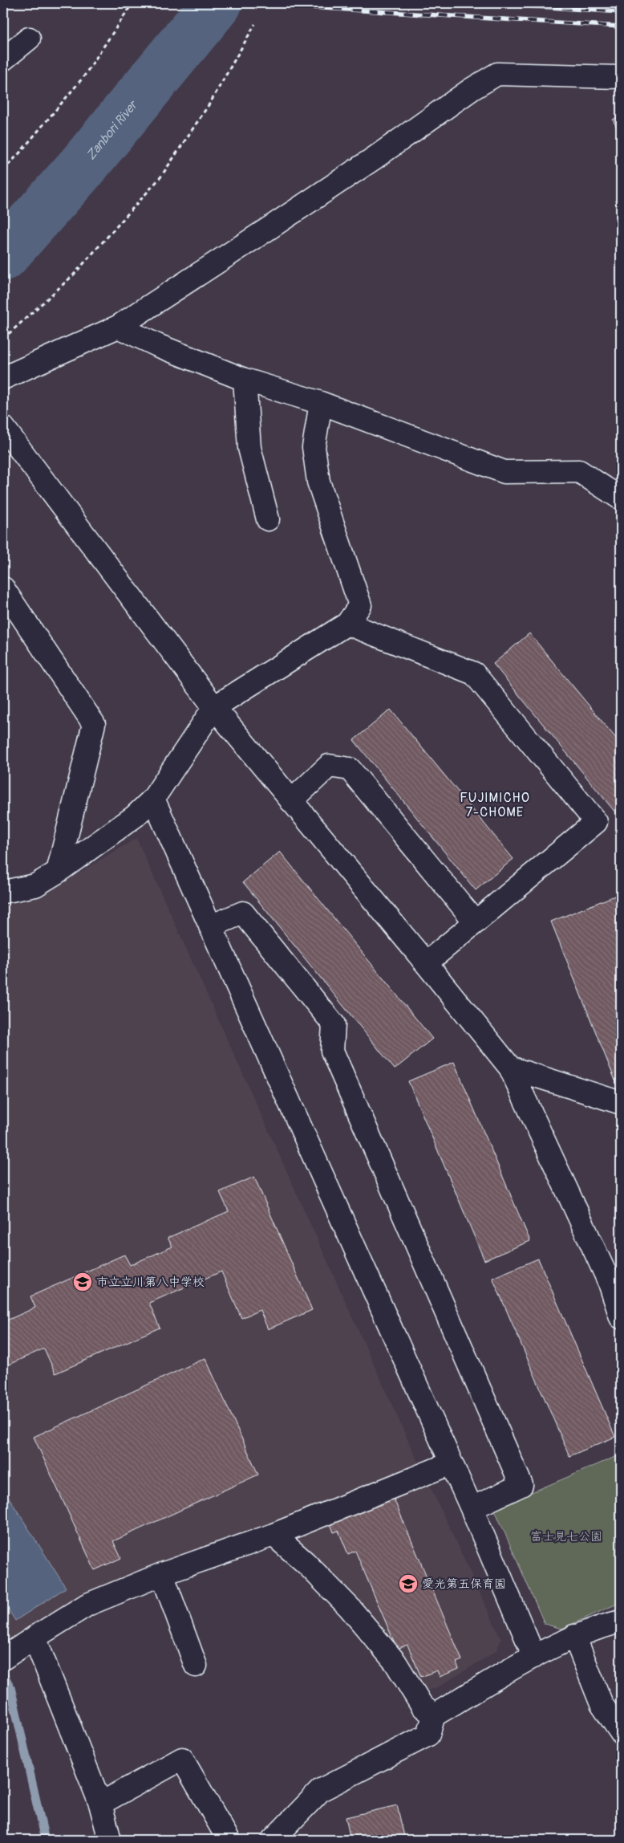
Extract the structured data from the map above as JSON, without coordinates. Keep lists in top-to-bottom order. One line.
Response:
{"districts":["FUJIMICHO 7-CHOME"],"water":["Zanbori River"],"parks":["富士見七公園"],"places":{"school or university":["市立立川第八中学校","愛光第五保育園"]}}
